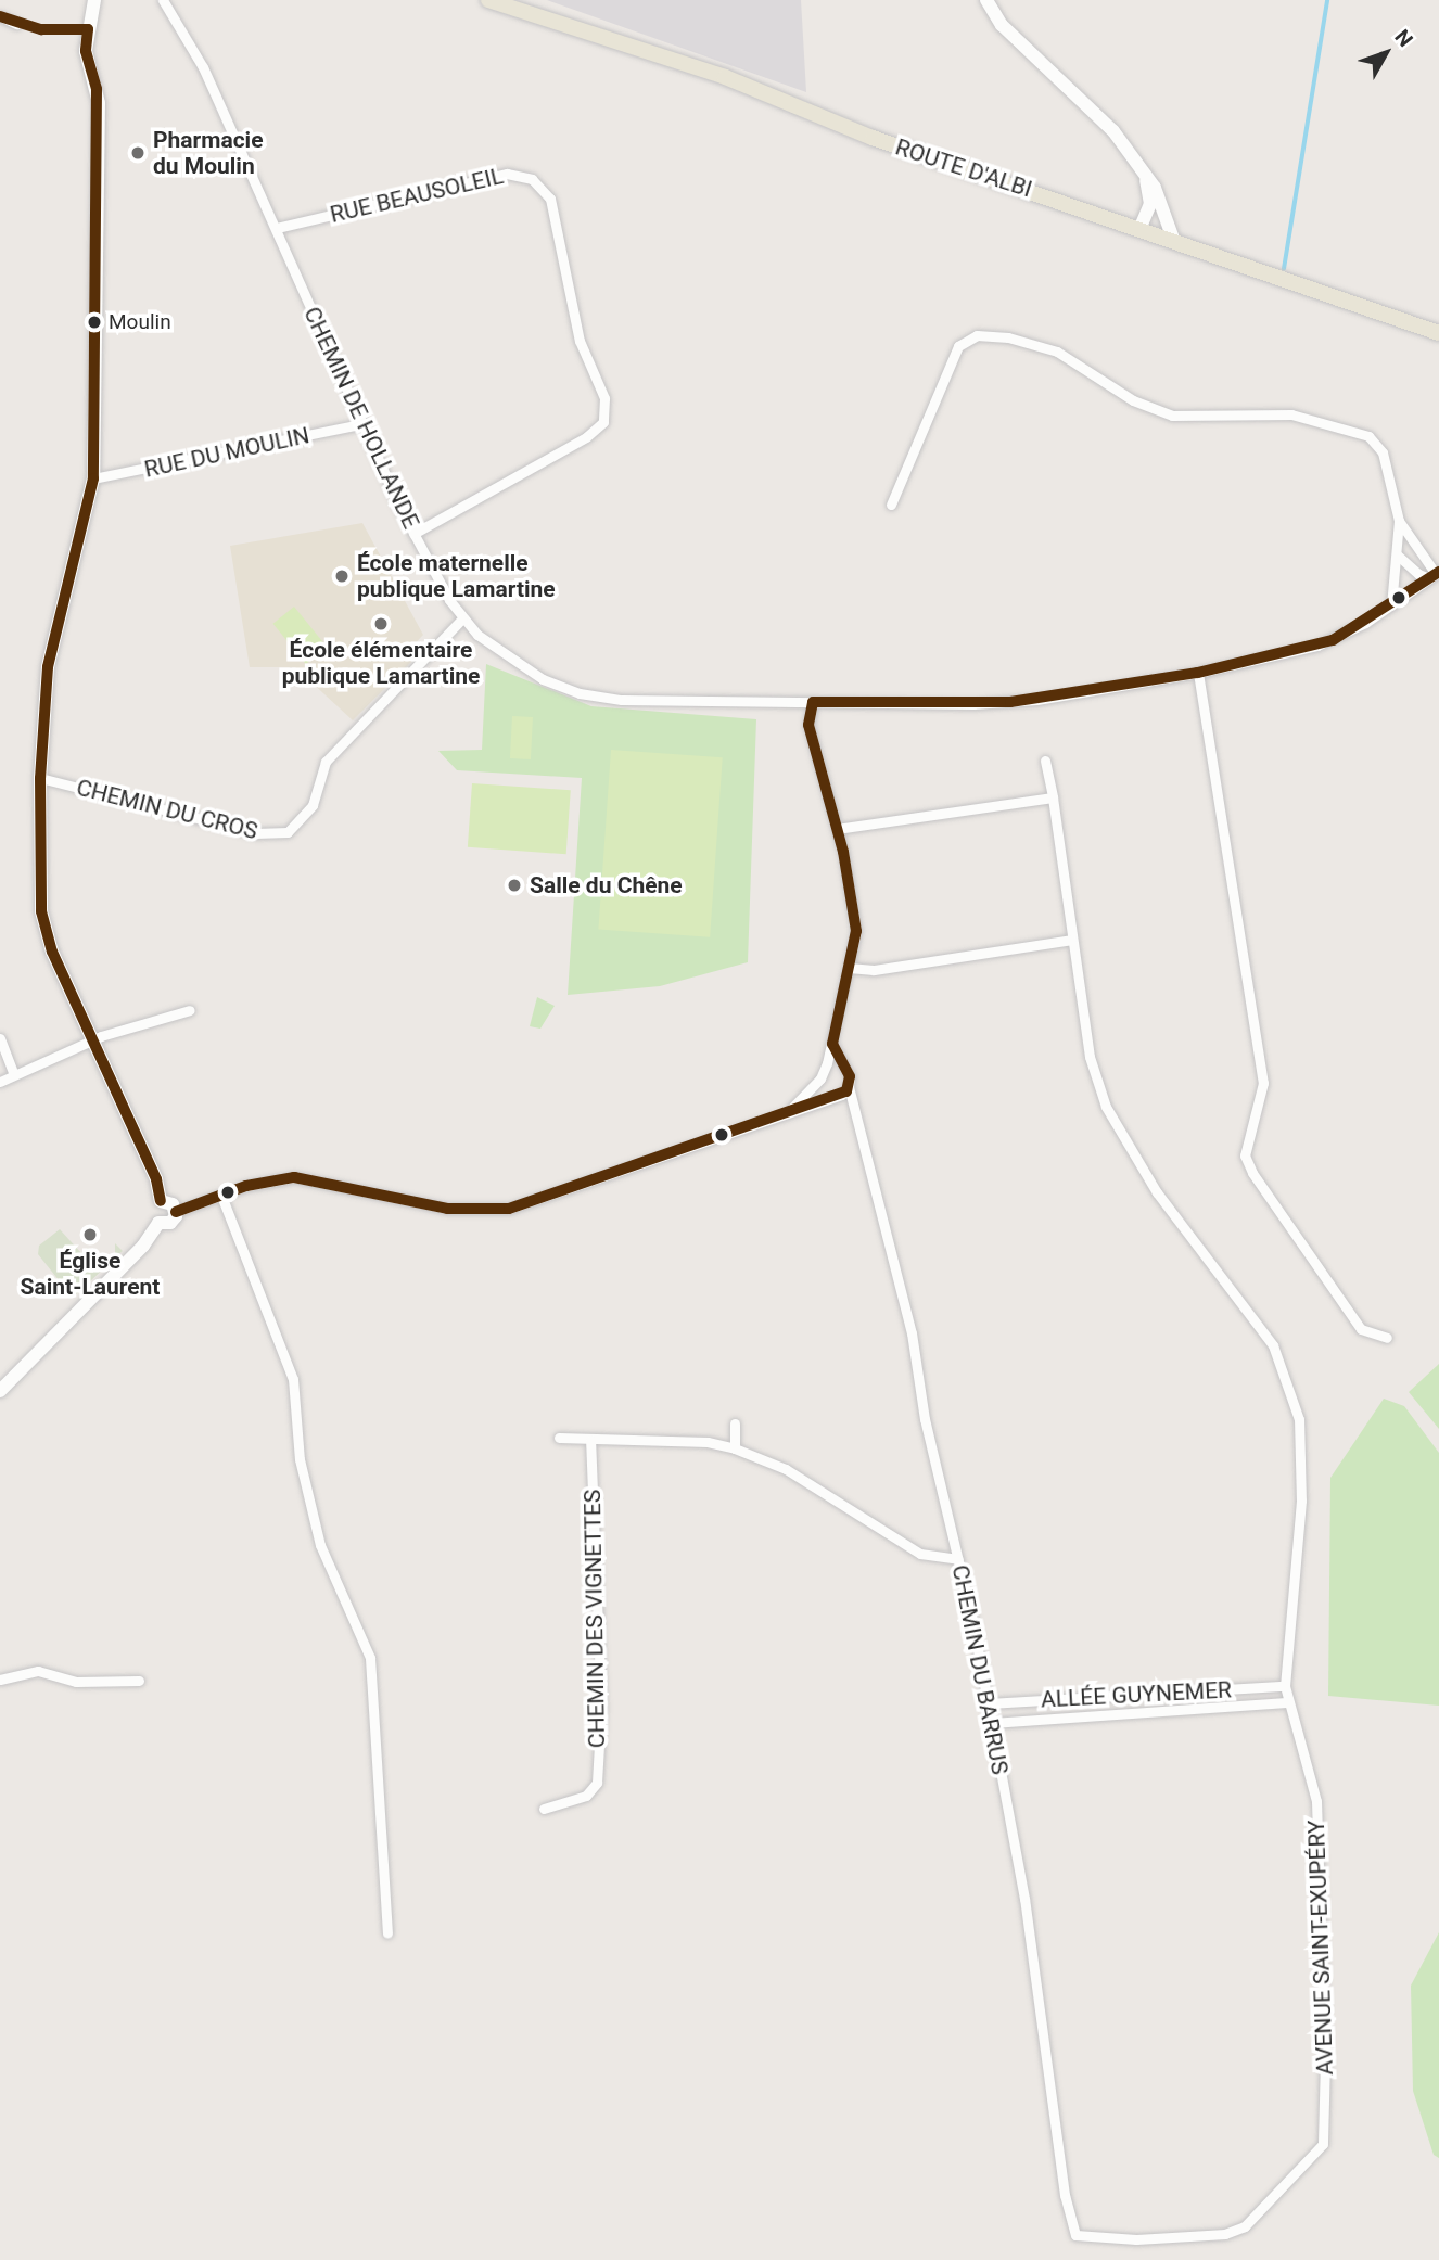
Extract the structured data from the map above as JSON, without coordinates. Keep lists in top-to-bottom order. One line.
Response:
{"streets":{"main road":["ROUTE D'ALBI"],"street":["RUE BEAUSOLEIL","CHEMIN DE HOLLANDE","RUE DU MOULIN","CHEMIN DU CROS","CHEMIN DES VIGNETTES","CHEMIN DU BARRUS","ALLÉE GUYNEMER","AVENUE SAINT-EXUPÉRY"]},"crossings":[["RUE BEAUSOLEIL","CHEMIN DE HOLLANDE"],["CHEMIN DE HOLLANDE","RUE DU MOULIN"],["CHEMIN DE HOLLANDE","CHEMIN DU CROS"],["CHEMIN DU BARRUS","ALLÉE GUYNEMER"],["CHEMIN DU BARRUS","AVENUE SAINT-EXUPÉRY"],["ALLÉE GUYNEMER","AVENUE SAINT-EXUPÉRY"]],"places":["Pharmacie du Moulin","Moulin","École maternelle publique Lamartine","École élémentaire publique Lamartine","Salle du Chêne","Église Saint-Laurent"],"north":"top right"}
